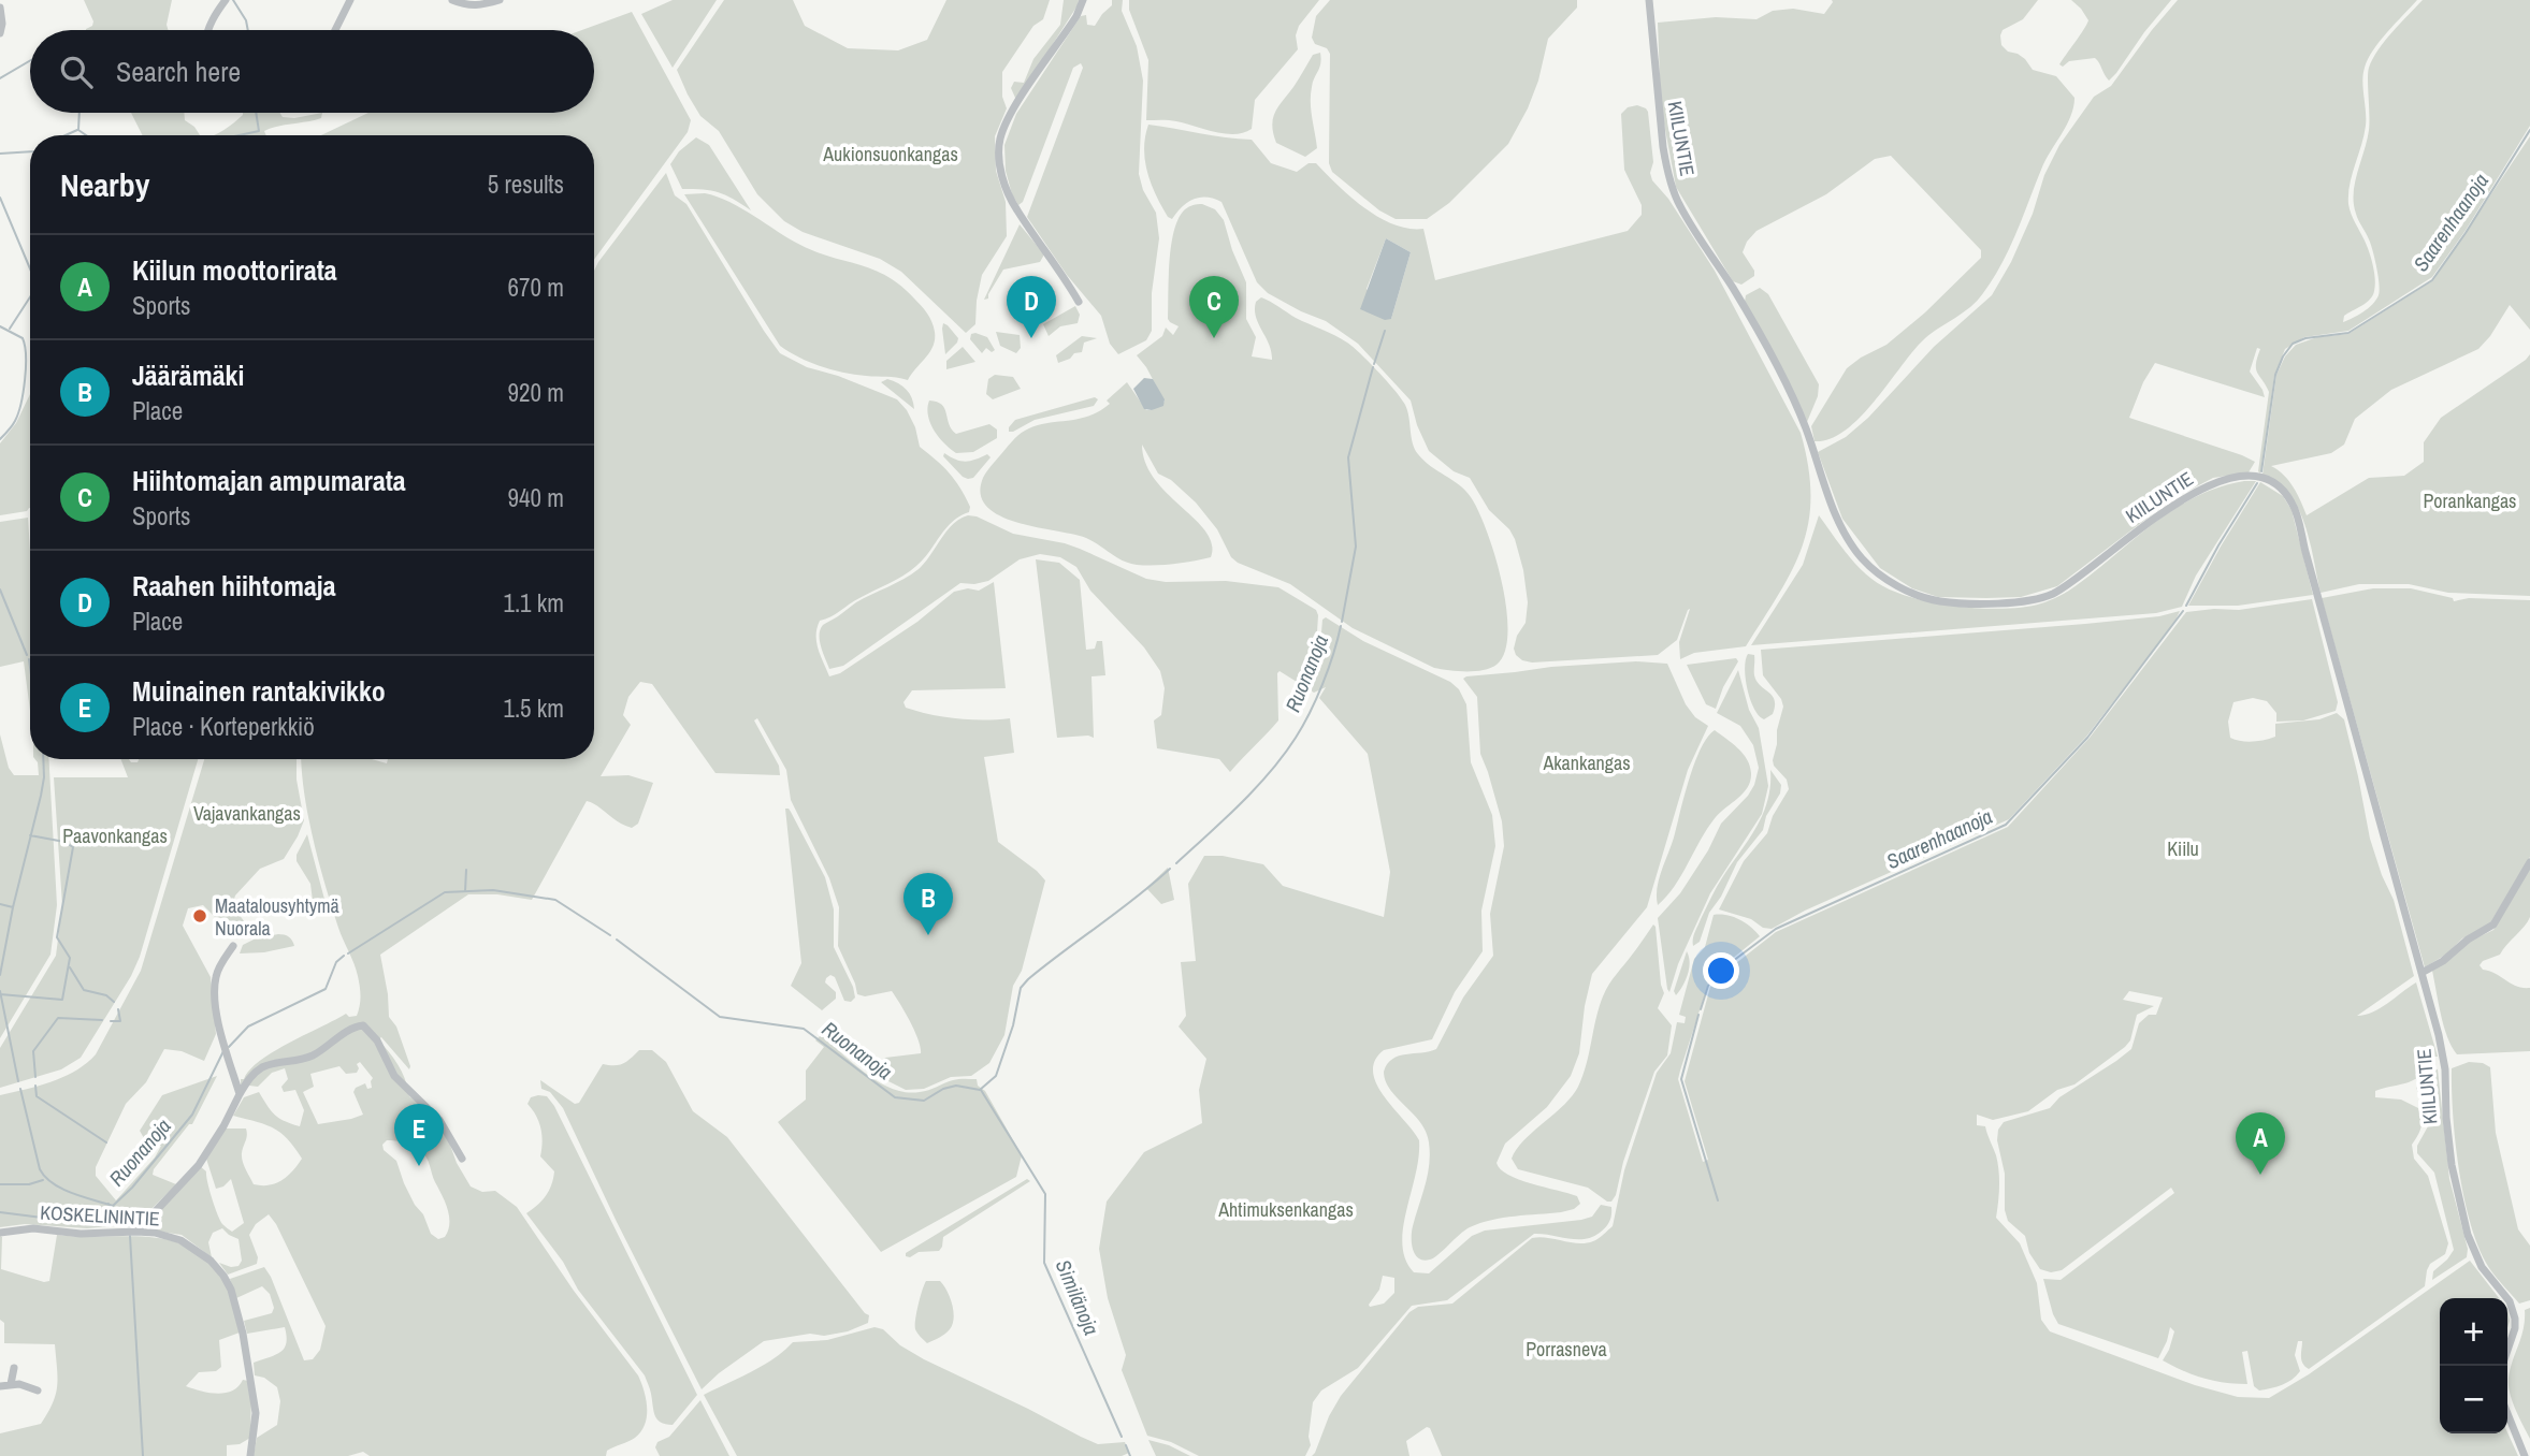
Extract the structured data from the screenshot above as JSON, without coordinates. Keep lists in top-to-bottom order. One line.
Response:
{"streets":{"street":["KIILUNTIE","KOSKELININTIE"]},"water":["Saarenhaanoja","Ruonanoja","Similänoja"],"parks":["Aukionsuonkangas","Porankangas","Akankangas","Vajavankangas","Paavonkangas","Kiilu","Ahtimuksenkangas","Porrasneva"],"places":["Maatalousyhtymä Nuorala"],"page":{"search":"Search here","heading":["Nearby","5 results"],"list":[{"mark":"A","name":"Kiilun moottorirata","note":"Sports","value":"670 m"},{"mark":"B","name":"Jäärämäki","note":"Place","value":"920 m"},{"mark":"C","name":"Hiihtomajan ampumarata","note":"Sports","value":"940 m"},{"mark":"D","name":"Raahen hiihtomaja","note":"Place","value":"1.1 km"},{"mark":"E","name":"Muinainen rantakivikko","note":"Place · Korteperkkiö","value":"1.5 km"}],"pins":["C","D","B","E","A"],"map_buttons":["+","−"]}}
